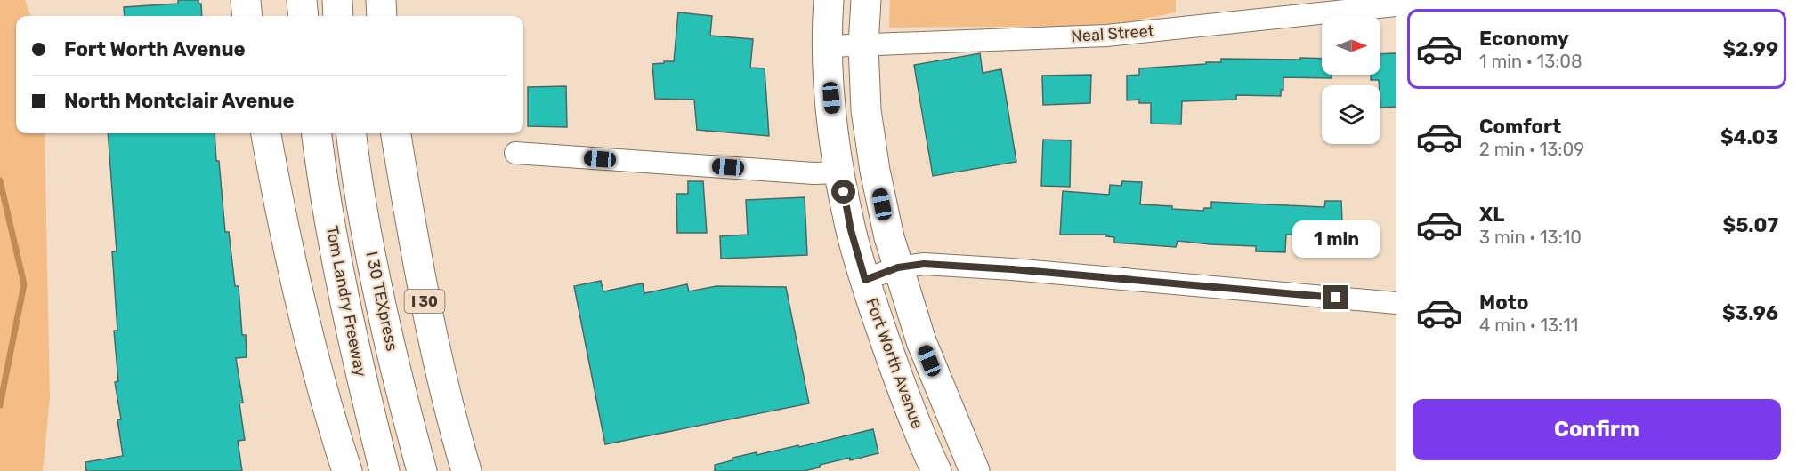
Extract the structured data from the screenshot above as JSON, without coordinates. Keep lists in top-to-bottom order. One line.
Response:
{"streets":{"main road":["Tom Landry Freeway","I 30 TEXpress","I 30","Fort Worth Avenue"],"street":["Neal Street"]},"crossings":[["Neal Street","Fort Worth Avenue"]],"north":"right","page":{"list":[{"name":"Economy","note":"1 min · 13:08","value":"$2.99"},{"name":"Comfort","note":"2 min · 13:09","value":"$4.03"},{"name":"XL","note":"3 min · 13:10","value":"$5.07"},{"name":"Moto","note":"4 min · 13:11","value":"$3.96"}],"banner":["Fort Worth Avenue","North Montclair Avenue"],"bubble":"1 min","buttons":"Confirm"}}
